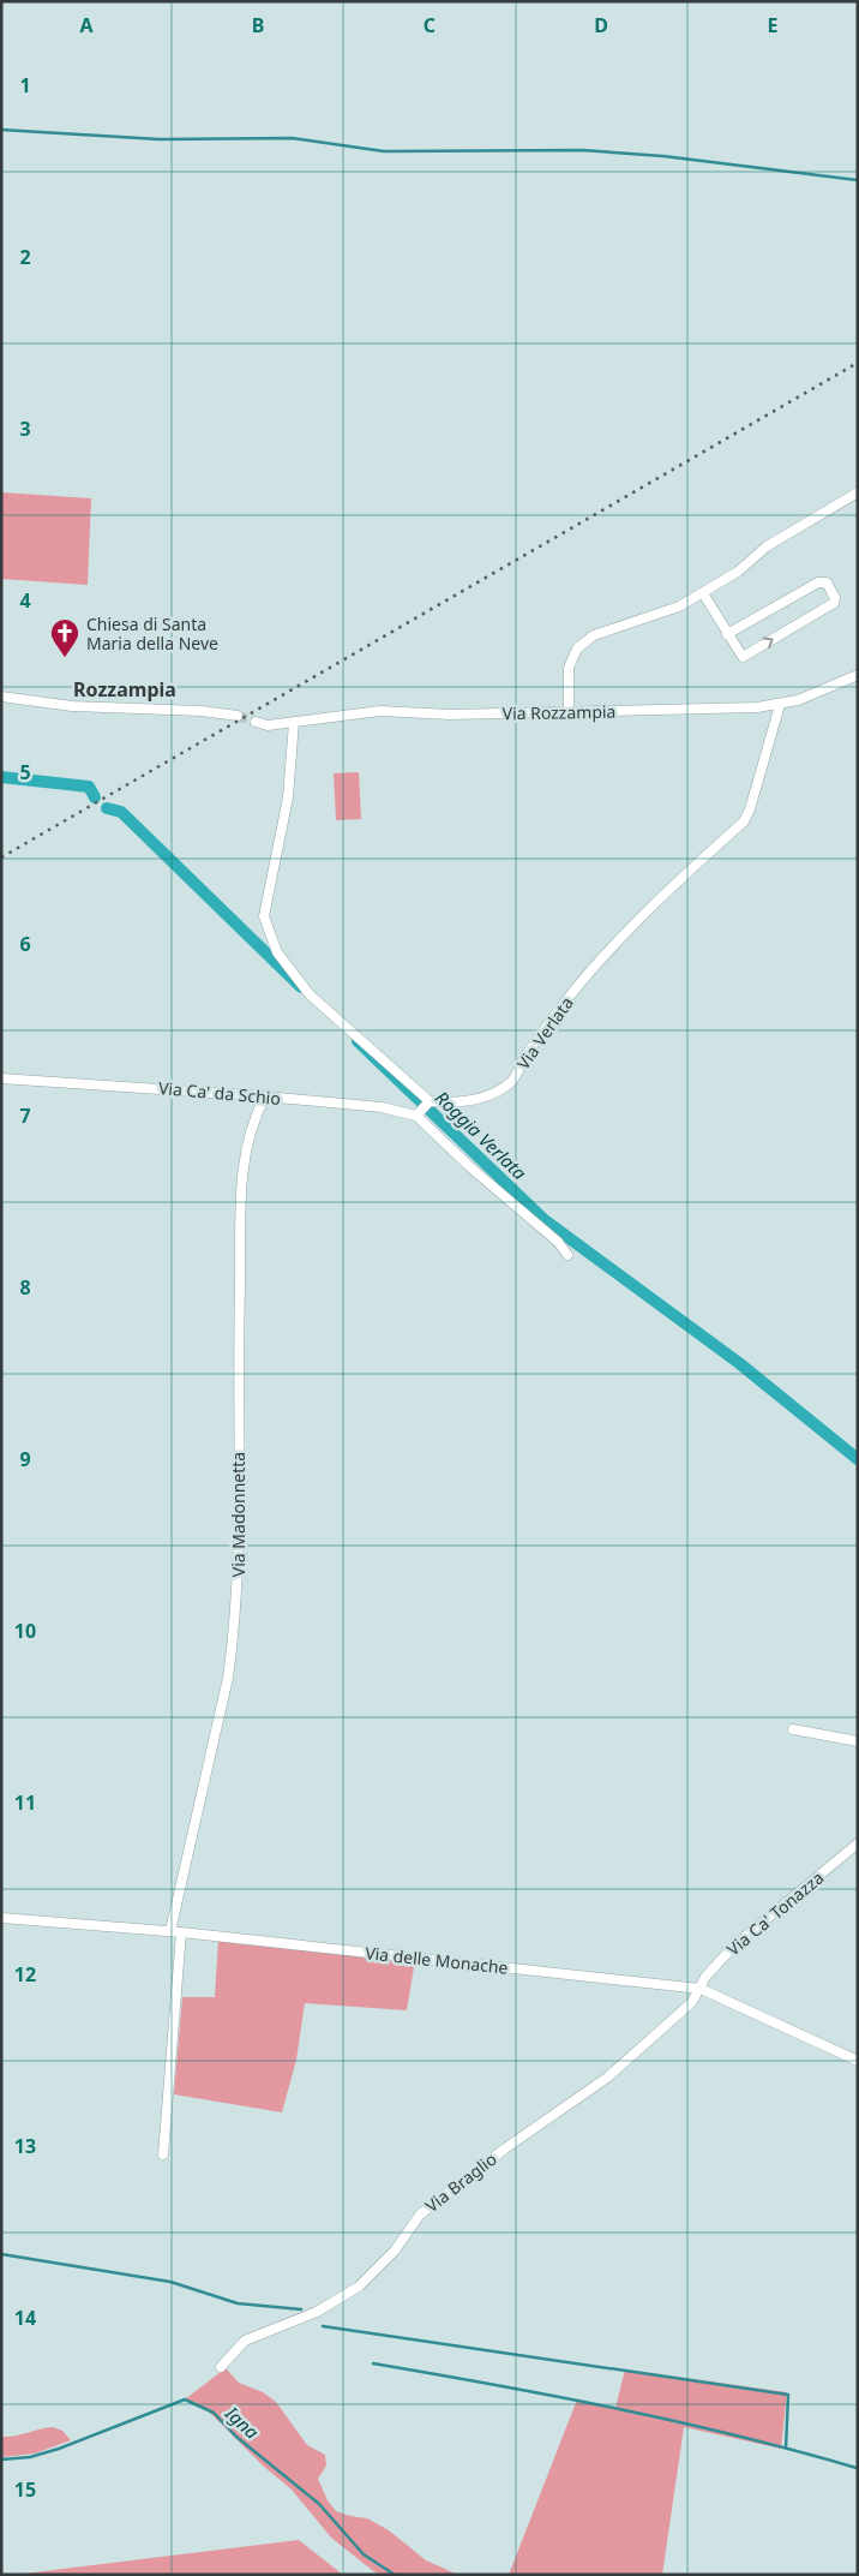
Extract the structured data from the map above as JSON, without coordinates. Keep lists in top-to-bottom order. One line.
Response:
{"streets":{"street":["Via Rozzampia","Via Verlata","Via Ca' da Schio","Via Madonnetta","Via Ca' Tonazza","Via delle Monache","Via Braglio"]},"crossings":[["Via Rozzampia","Via Verlata"],["Via Verlata","Via Ca' da Schio"],["Via Ca' da Schio","Via Madonnetta"],["Via Madonnetta","Via delle Monache"],["Via Ca' Tonazza","Via delle Monache"],["Via Ca' Tonazza","Via Braglio"],["Via delle Monache","Via Braglio"]],"districts":["Rozzampia"],"water":["Roggia Verlata","Igna"],"places":{"church":["Chiesa di Santa Maria della Neve"]},"grid":{"columns":["A","B","C","D","E"],"rows":["1","2","3","4","5","6","7","8","9","10","11","12","13","14","15"]}}
